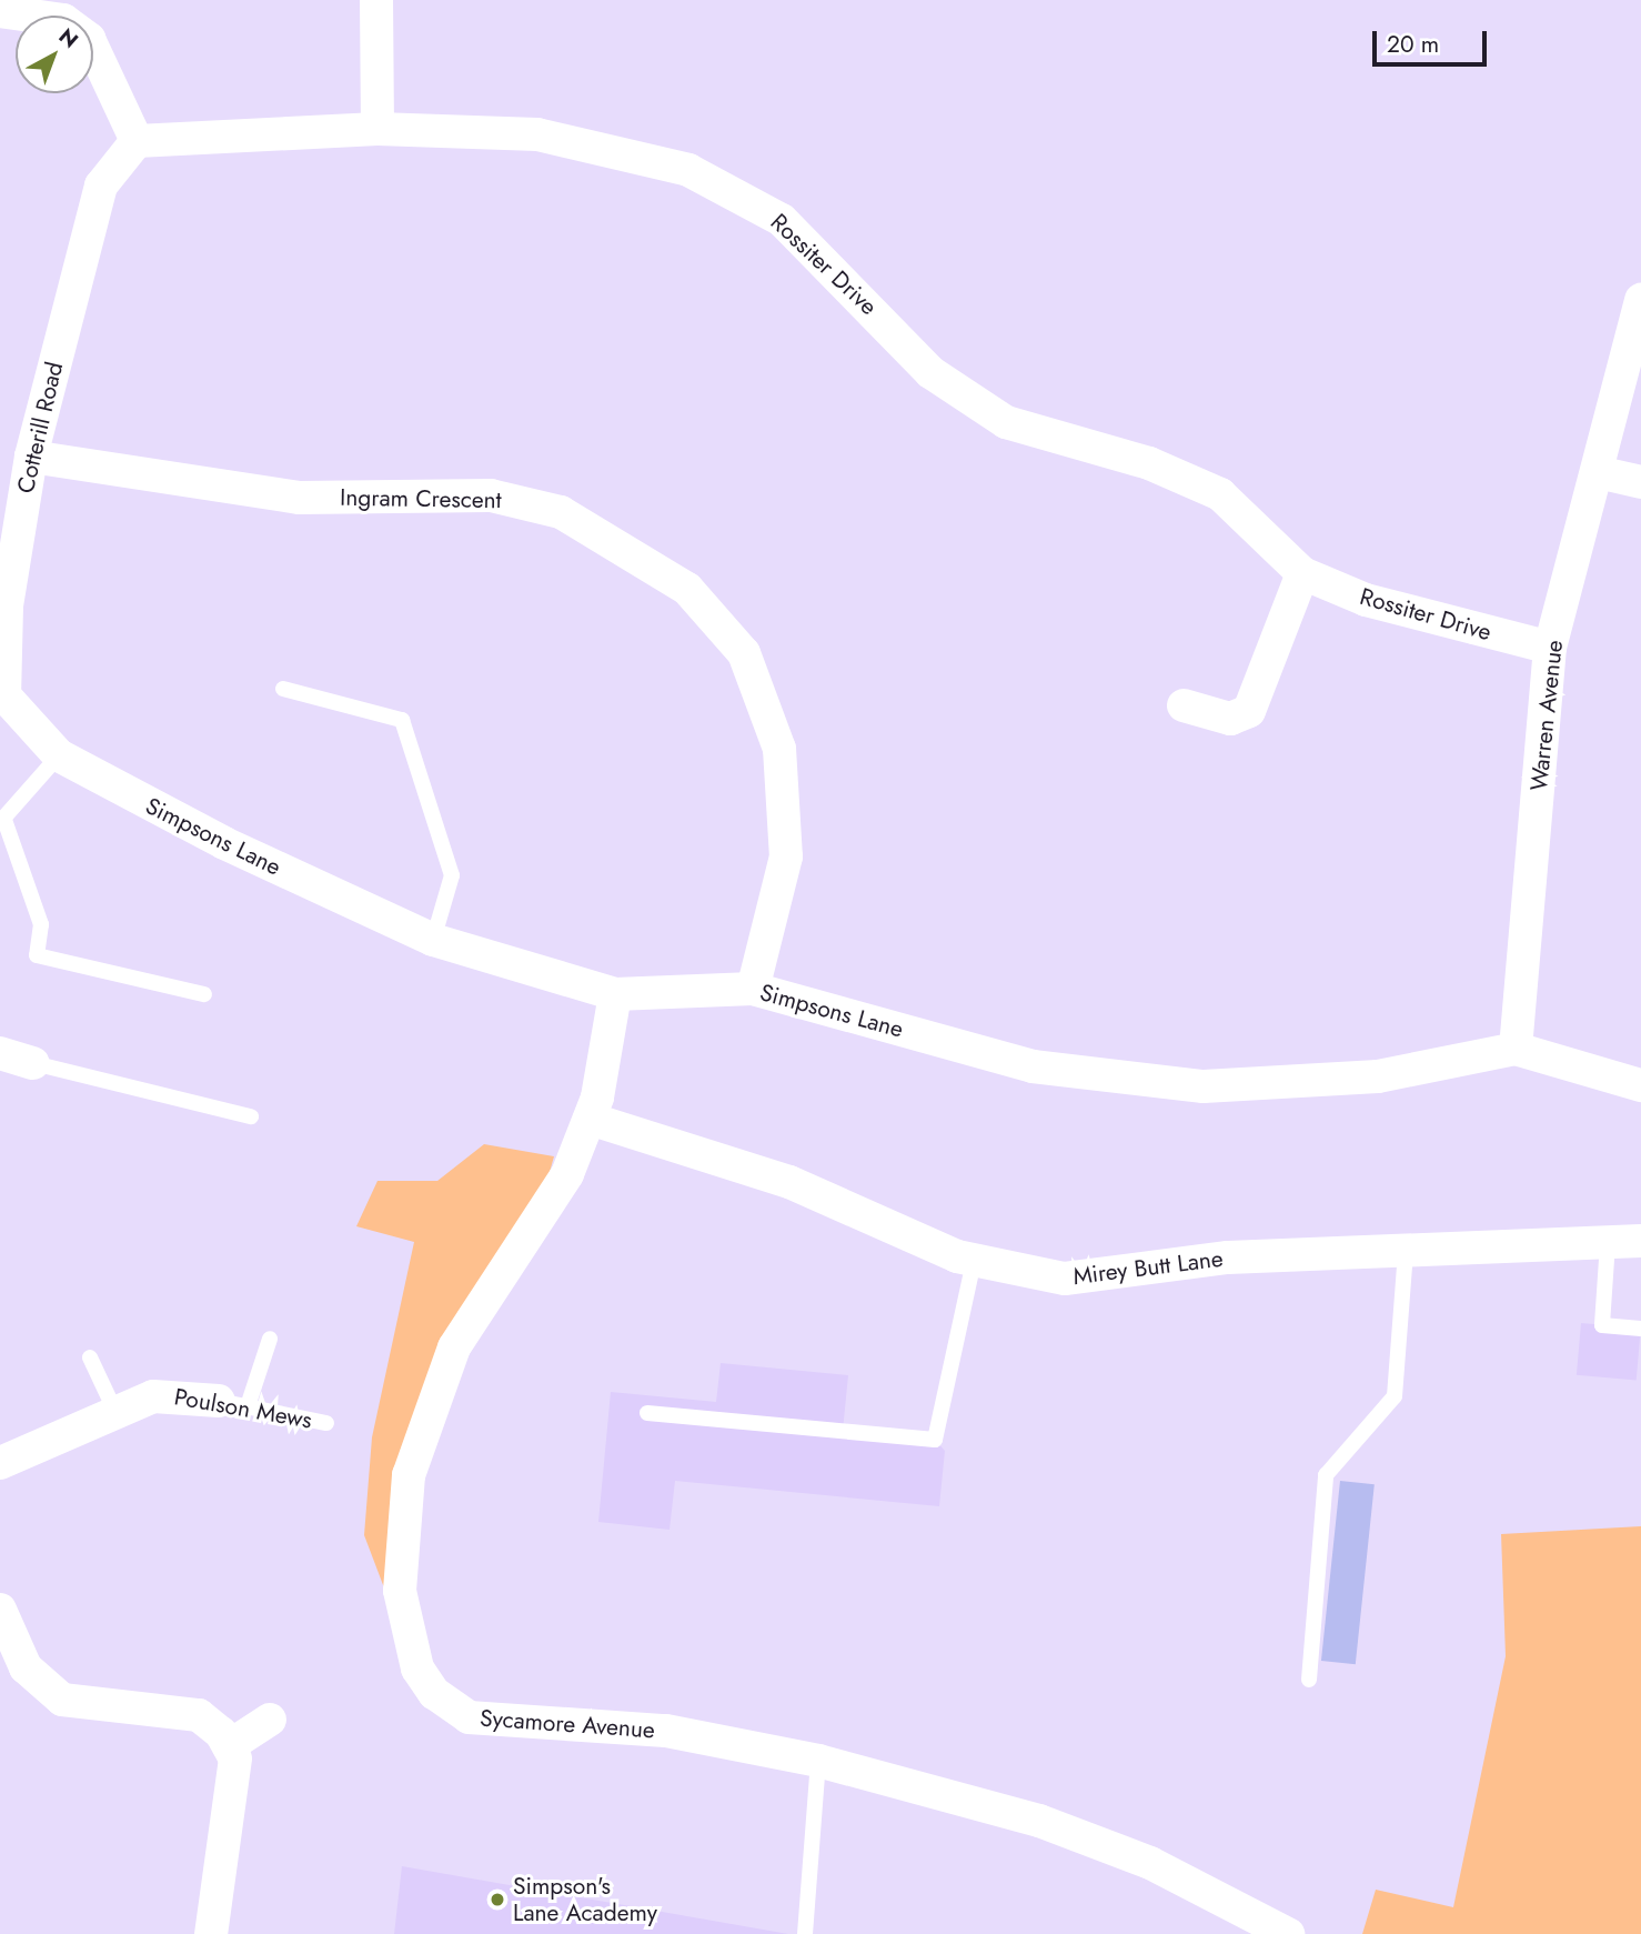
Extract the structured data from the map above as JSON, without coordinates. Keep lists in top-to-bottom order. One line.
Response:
{"streets":{"street":["Rossiter Drive","Cotterill Road","Ingram Crescent","Warren Avenue","Simpsons Lane","Mirey Butt Lane","Poulson Mews","Sycamore Avenue"]},"crossings":[["Rossiter Drive","Cotterill Road"],["Rossiter Drive","Warren Avenue"],["Cotterill Road","Ingram Crescent"],["Cotterill Road","Simpsons Lane"],["Ingram Crescent","Simpsons Lane"],["Warren Avenue","Simpsons Lane"],["Simpsons Lane","Sycamore Avenue"],["Mirey Butt Lane","Sycamore Avenue"]],"places":["Simpson's Lane Academy"],"scale_bar":"20 m","north":"top right"}
